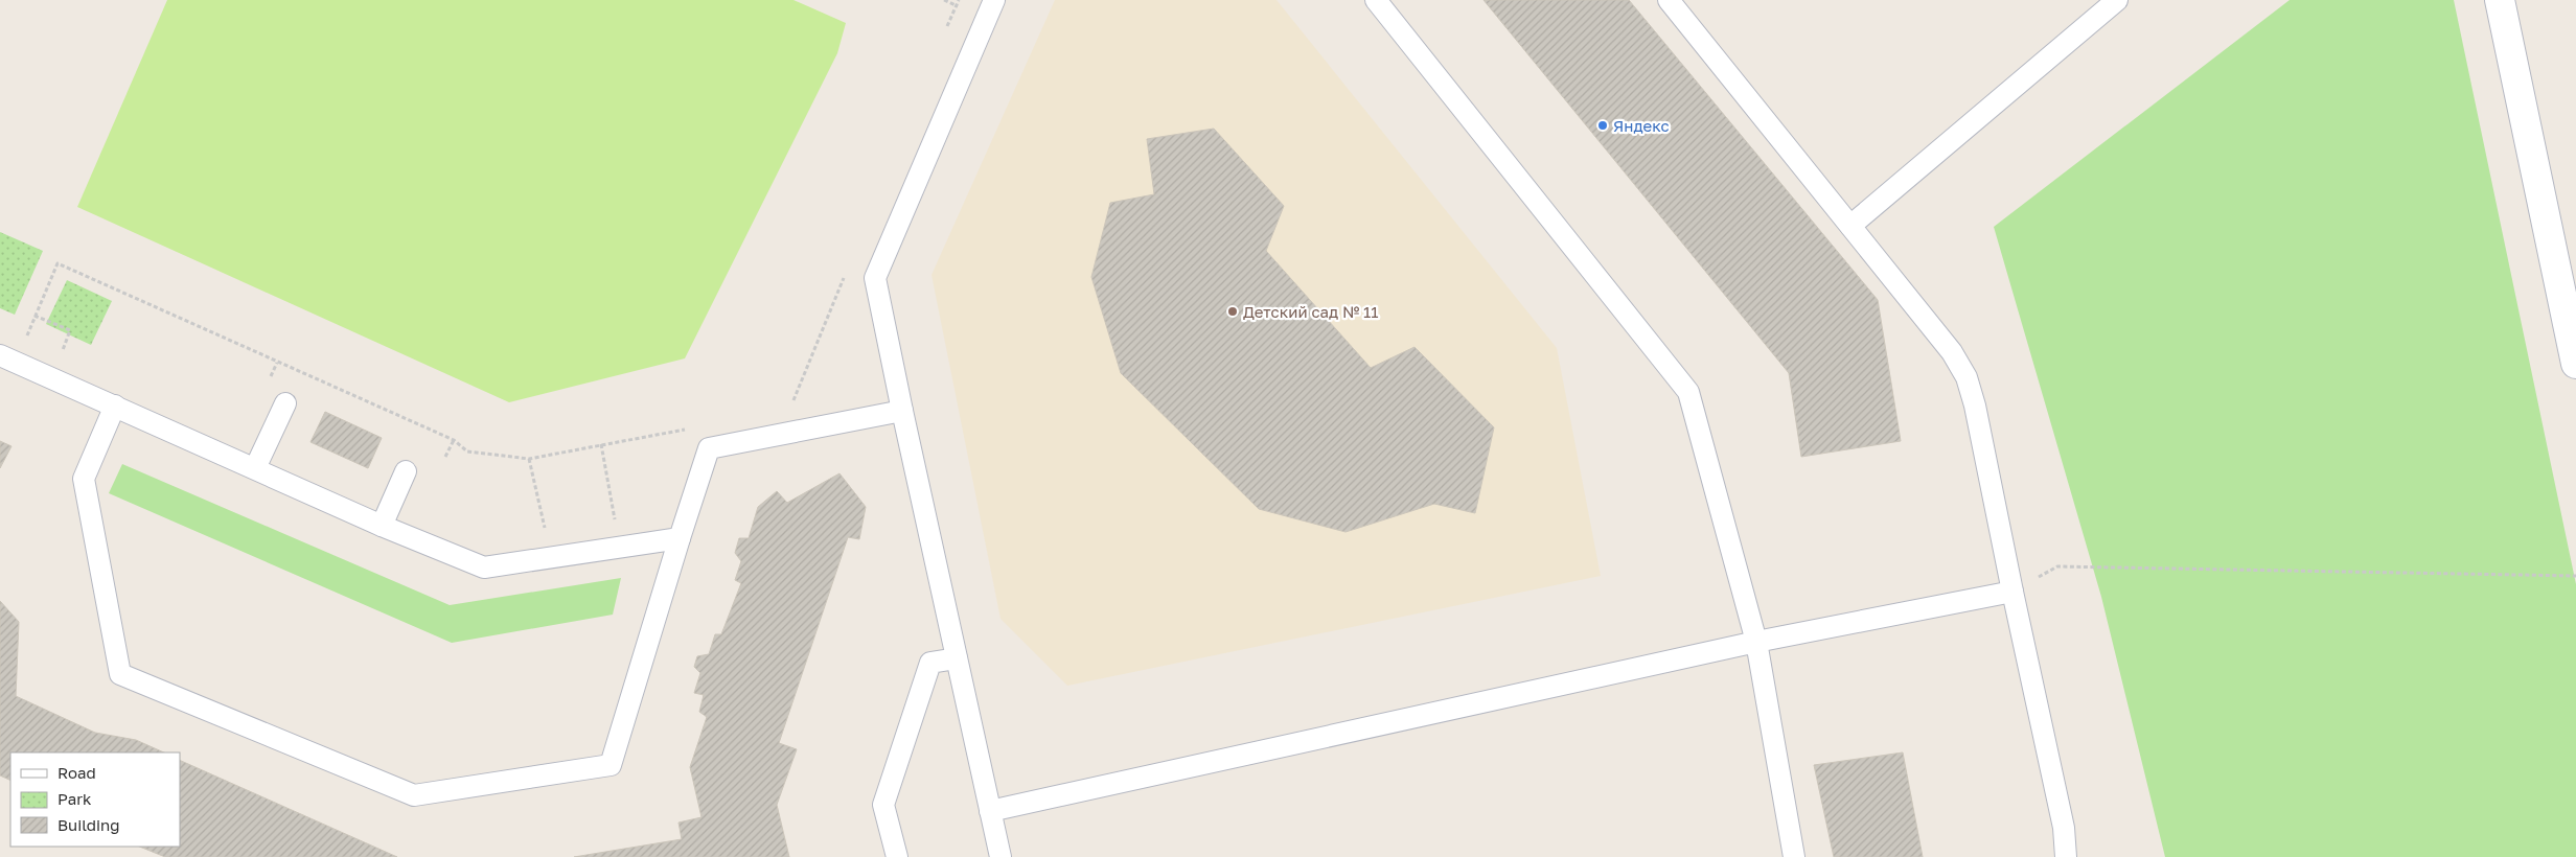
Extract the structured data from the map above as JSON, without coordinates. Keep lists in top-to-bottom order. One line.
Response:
{"places":["Яндекс","Детский сад № 11"],"legend":["Road","Park","Building"]}
